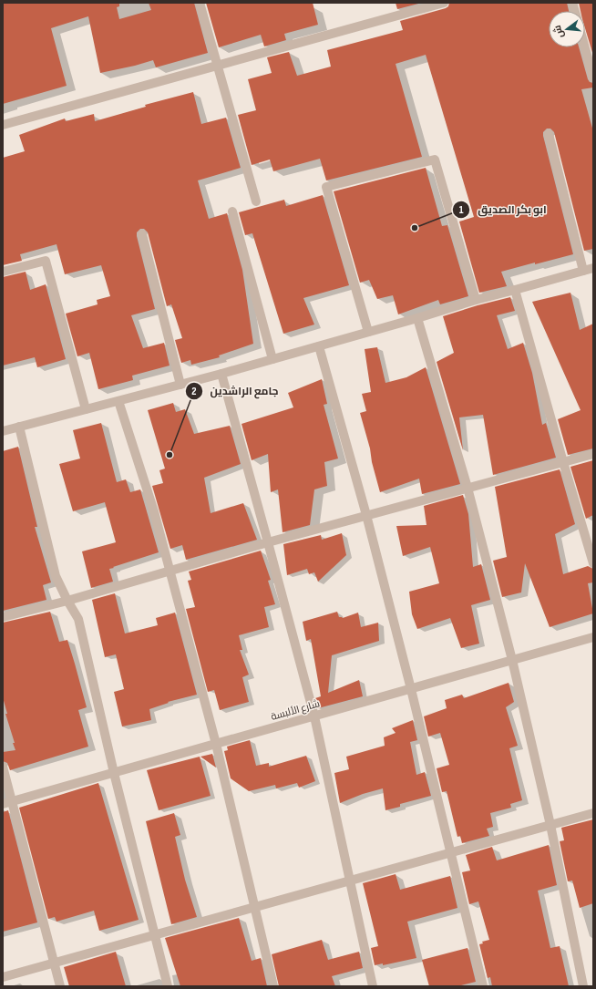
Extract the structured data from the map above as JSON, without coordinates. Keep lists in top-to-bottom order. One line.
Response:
{"streets":{"street":["شارع الألبسة"]},"places":["ابو بكر الصديق","جامع الراشدين"],"north":"left"}
